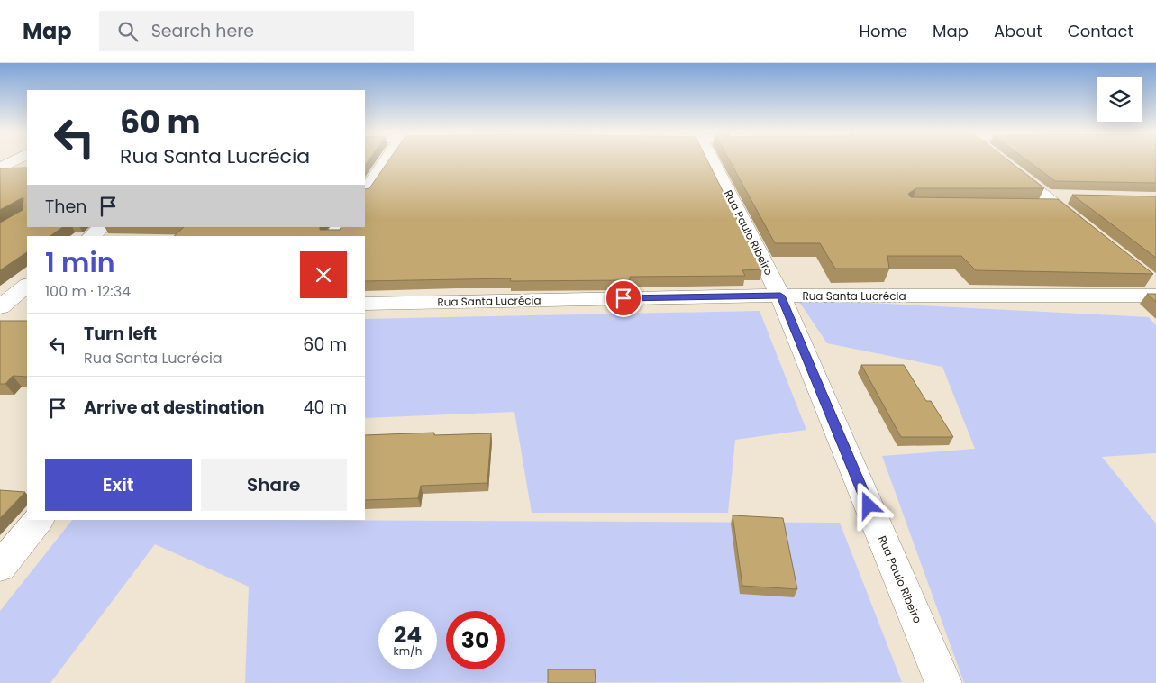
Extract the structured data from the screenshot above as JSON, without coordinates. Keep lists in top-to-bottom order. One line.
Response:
{"streets":{"street":["Rua Paulo Ribeiro","Rua Santa Lucrécia"]},"crossings":[["Rua Paulo Ribeiro","Rua Santa Lucrécia"]],"page":{"header":"Map","search":"Search here","nav":["Home","Map","About","Contact"],"turn":["60 m","Rua Santa Lucrécia"],"then":"Then","heading":["1 min","100 m · 12:34"],"list":[{"name":"Turn left","note":"Rua Santa Lucrécia","value":"60 m"},{"name":"Arrive at destination","value":"40 m"}],"buttons":["Exit","Share"],"speed":"24 km/h","limit":"30"}}
